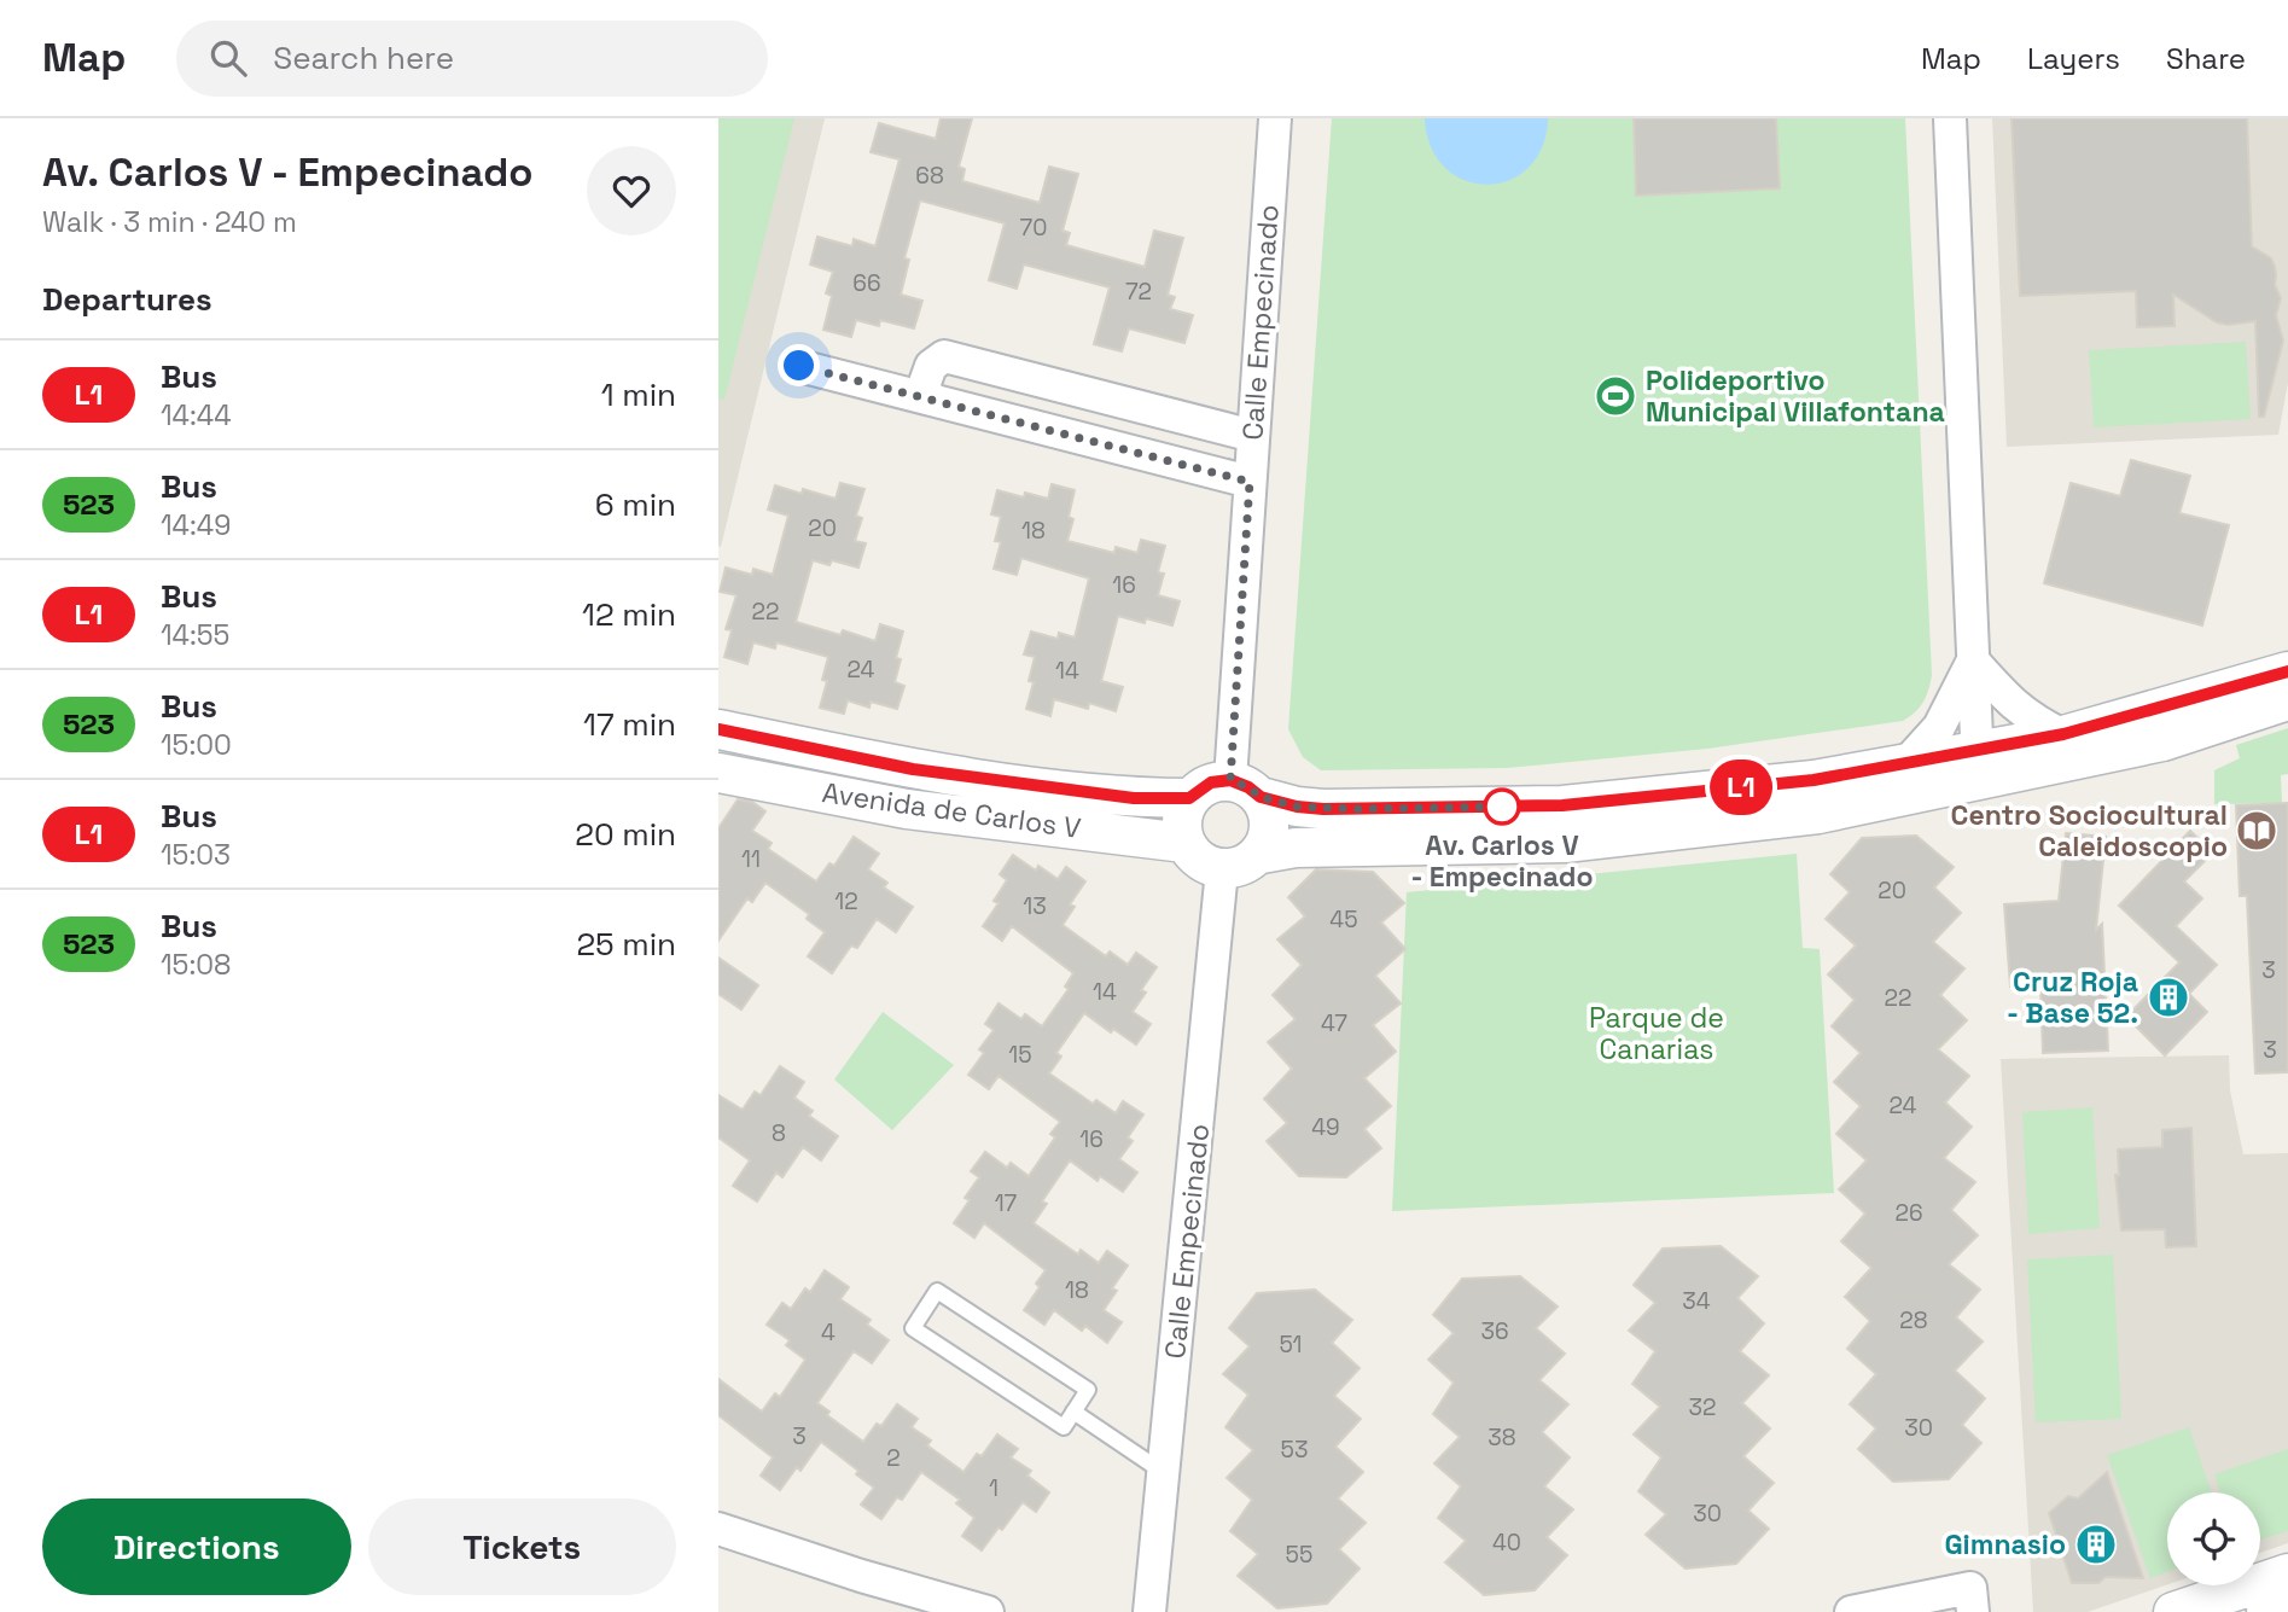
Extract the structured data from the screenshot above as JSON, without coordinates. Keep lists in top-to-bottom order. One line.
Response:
{"streets":{"street":["Calle Empecinado","Avenida de Carlos V"]},"crossings":[["Calle Empecinado","Avenida de Carlos V"]],"parks":["Parque de Canarias"],"places":{"sports":["Polideportivo Municipal Villafontana"],"other":["Av. Carlos V - Empecinado"],"library":["Centro Sociocultural Caleidoscopio"],"building":["Cruz Roja - Base 52.","Gimnasio"]},"lines":["bus line L1"],"house_numbers":["68","70","66","72","20","18","16","22","24","14","11","20","12","13","45","3","14","22","47","3","15","24","49","8","16","17","26","18","34","28","36","4","51","32","30","3","38","53","2","1","30","40","55"],"page":{"header":"Map","search":"Search here","nav":["Map","Layers","Share"],"heading":[["Av. Carlos V - Empecinado","Walk · 3 min · 240 m"],"Departures"],"on_map":"L1","list":[{"mark":"L1","name":"Bus","note":"14:44","value":"1 min"},{"mark":"523","name":"Bus","note":"14:49","value":"6 min"},{"mark":"L1","name":"Bus","note":"14:55","value":"12 min"},{"mark":"523","name":"Bus","note":"15:00","value":"17 min"},{"mark":"L1","name":"Bus","note":"15:03","value":"20 min"},{"mark":"523","name":"Bus","note":"15:08","value":"25 min"}],"buttons":["Directions","Tickets"]}}
